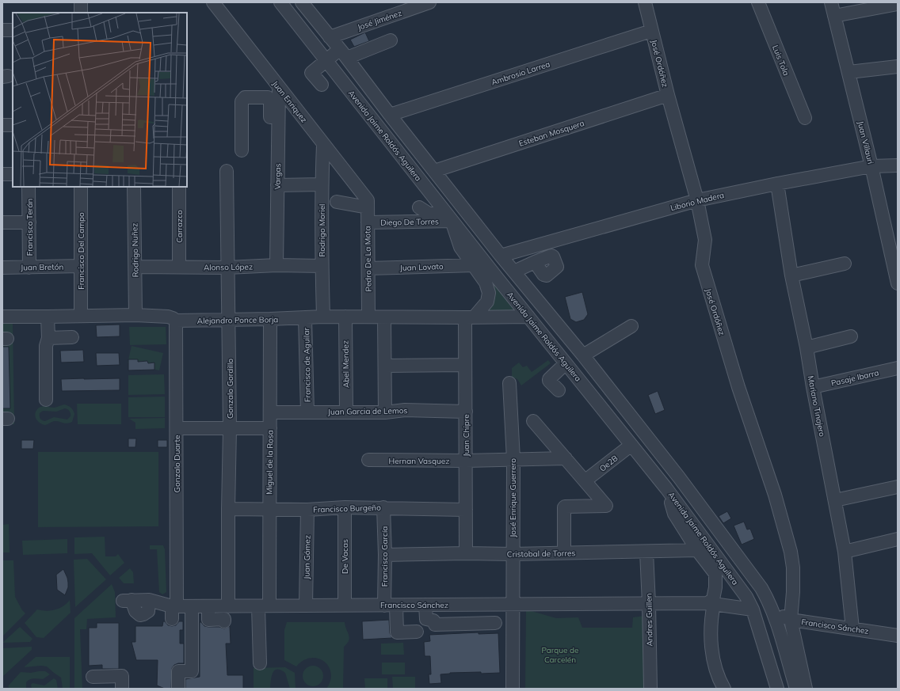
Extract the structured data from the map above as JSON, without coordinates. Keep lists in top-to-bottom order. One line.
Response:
{"streets":{"street":["José Jiménez","Luis Tola","José Ordóñez","Ambrosio Larrea","Juan Enriquez","Esteban Mosquera","Avenida Jaime Roldós Aguilera","Juan Villauri","Vargas","Liborio Madera","Diego De Torres","Carrazco","Francisco Terán","Rodrigo Moriel","Rodrigo Nuñez","Francisco Del Campo","Pedro De La Mota","Juan Bretón","Alonso López","Juan Lovato","Alejandro Ponce Borja","Abel Mendez","Francisco de Aguilar","Pasaje Ibarra","Gonzalo Gordillo","Mariano Tinajero","Juan Garcia de Lemos","Juan Chipre","Hernan Vasquez","Miguel de la Rosa","Oe2B","Gonzalo Duarte","José Enrique Guerrero","Francisco Burgeño","Cristobal de Torres","De Vacas","Francisco García","Juan Gómez","Francisco Sánchez","Andres Guillen"]},"crossings":[["José Jiménez","Avenida Jaime Roldós Aguilera"],["José Ordóñez","Ambrosio Larrea"],["José Ordóñez","Esteban Mosquera"],["José Ordóñez","Liborio Madera"],["José Ordóñez","Francisco Sánchez"],["Ambrosio Larrea","Avenida Jaime Roldós Aguilera"],["Juan Enriquez","Vargas"],["Juan Enriquez","Rodrigo Moriel"],["Juan Enriquez","Pedro De La Mota"],["Esteban Mosquera","Avenida Jaime Roldós Aguilera"],["Avenida Jaime Roldós Aguilera","Liborio Madera"],["Avenida Jaime Roldós Aguilera","Diego De Torres"],["Avenida Jaime Roldós Aguilera","Alejandro Ponce Borja"],["Avenida Jaime Roldós Aguilera","Oe2B"],["Avenida Jaime Roldós Aguilera","Francisco Sánchez"],["Juan Villauri","Liborio Madera"],["Vargas","Alonso López"],["Liborio Madera","Mariano Tinajero"],["Diego De Torres","Pedro De La Mota"],["Carrazco","Alonso López"],["Francisco Terán","Juan Bretón"],["Rodrigo Moriel","Alonso López"],["Rodrigo Moriel","Alejandro Ponce Borja"],["Rodrigo Nuñez","Alonso López"],["Rodrigo Nuñez","Alejandro Ponce Borja"],["Francisco Del Campo","Juan Bretón"],["Francisco Del Campo","Alejandro Ponce Borja"],["Pedro De La Mota","Juan Lovato"],["Pedro De La Mota","Alejandro Ponce Borja"],["Alonso López","Gonzalo Gordillo"],["Alejandro Ponce Borja","Abel Mendez"],["Alejandro Ponce Borja","Francisco de Aguilar"],["Alejandro Ponce Borja","Gonzalo Gordillo"],["Alejandro Ponce Borja","Juan Chipre"],["Alejandro Ponce Borja","Miguel de la Rosa"],["Alejandro Ponce Borja","Gonzalo Duarte"],["Abel Mendez","Juan Garcia de Lemos"],["Francisco de Aguilar","Juan Garcia de Lemos"],["Pasaje Ibarra","Mariano Tinajero"],["Gonzalo Gordillo","Francisco Burgeño"],["Gonzalo Gordillo","Francisco Sánchez"],["Mariano Tinajero","Francisco Sánchez"],["Juan Garcia de Lemos","Juan Chipre"],["Juan Garcia de Lemos","Miguel de la Rosa"],["Juan Chipre","Hernan Vasquez"],["Juan Chipre","Francisco Burgeño"],["Juan Chipre","Cristobal de Torres"],["Hernan Vasquez","José Enrique Guerrero"],["Miguel de la Rosa","Francisco Burgeño"],["Miguel de la Rosa","Francisco Sánchez"],["Gonzalo Duarte","Francisco Sánchez"],["José Enrique Guerrero","Cristobal de Torres"],["José Enrique Guerrero","Francisco Sánchez"],["Francisco Burgeño","De Vacas"],["Francisco Burgeño","Francisco García"],["Francisco Burgeño","Juan Gómez"],["Cristobal de Torres","Francisco García"],["Cristobal de Torres","Andres Guillen"],["De Vacas","Francisco Sánchez"],["Francisco García","Francisco Sánchez"],["Juan Gómez","Francisco Sánchez"],["Francisco Sánchez","Andres Guillen"]],"parks":["Parque de Carcelén"]}
